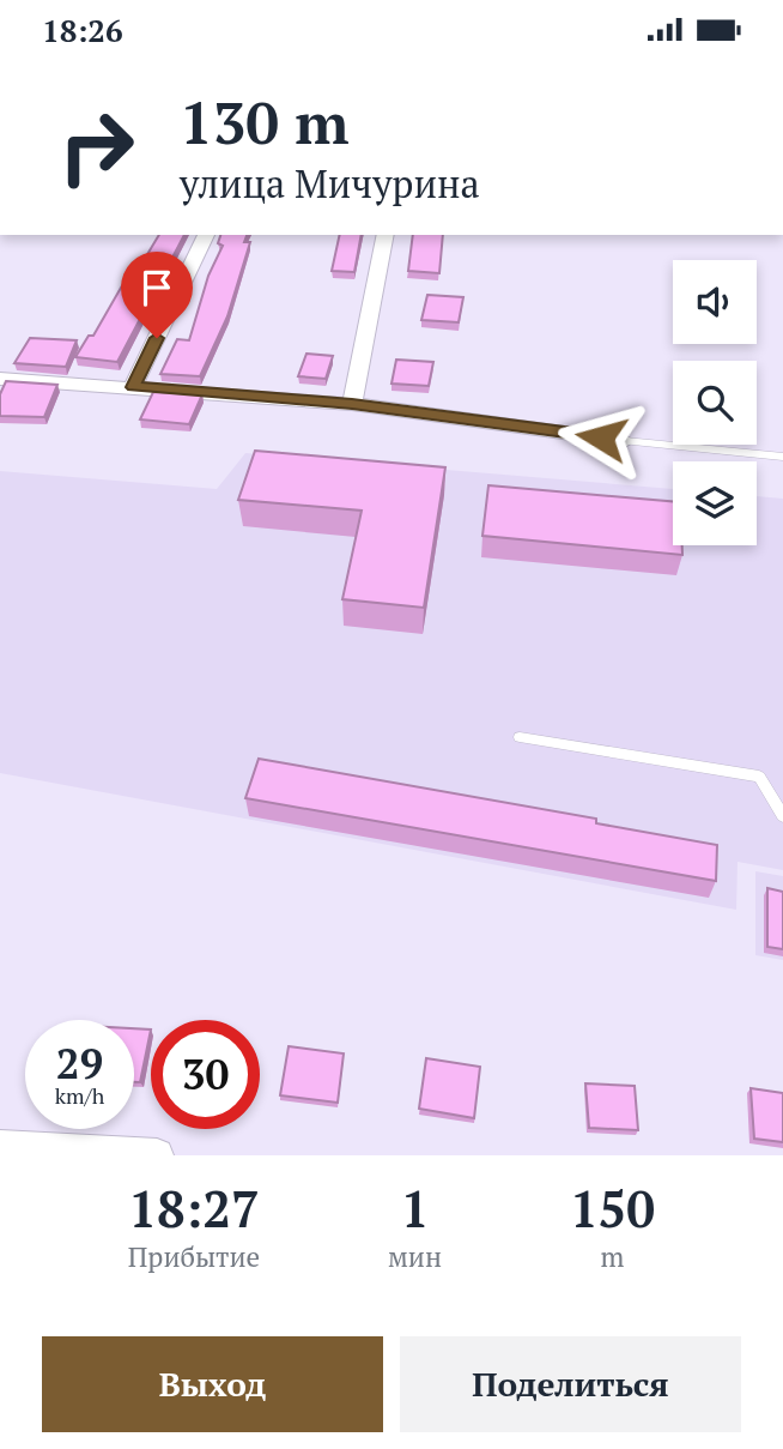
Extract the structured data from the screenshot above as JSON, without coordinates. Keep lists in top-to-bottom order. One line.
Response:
{"page":{"status":"18:26","turn":["130 m","улица Мичурина"],"speed":"29 km/h","limit":"30","eta":["18:27","Прибытие","1","мин","150","m"],"buttons":["Выход","Поделиться"]}}
